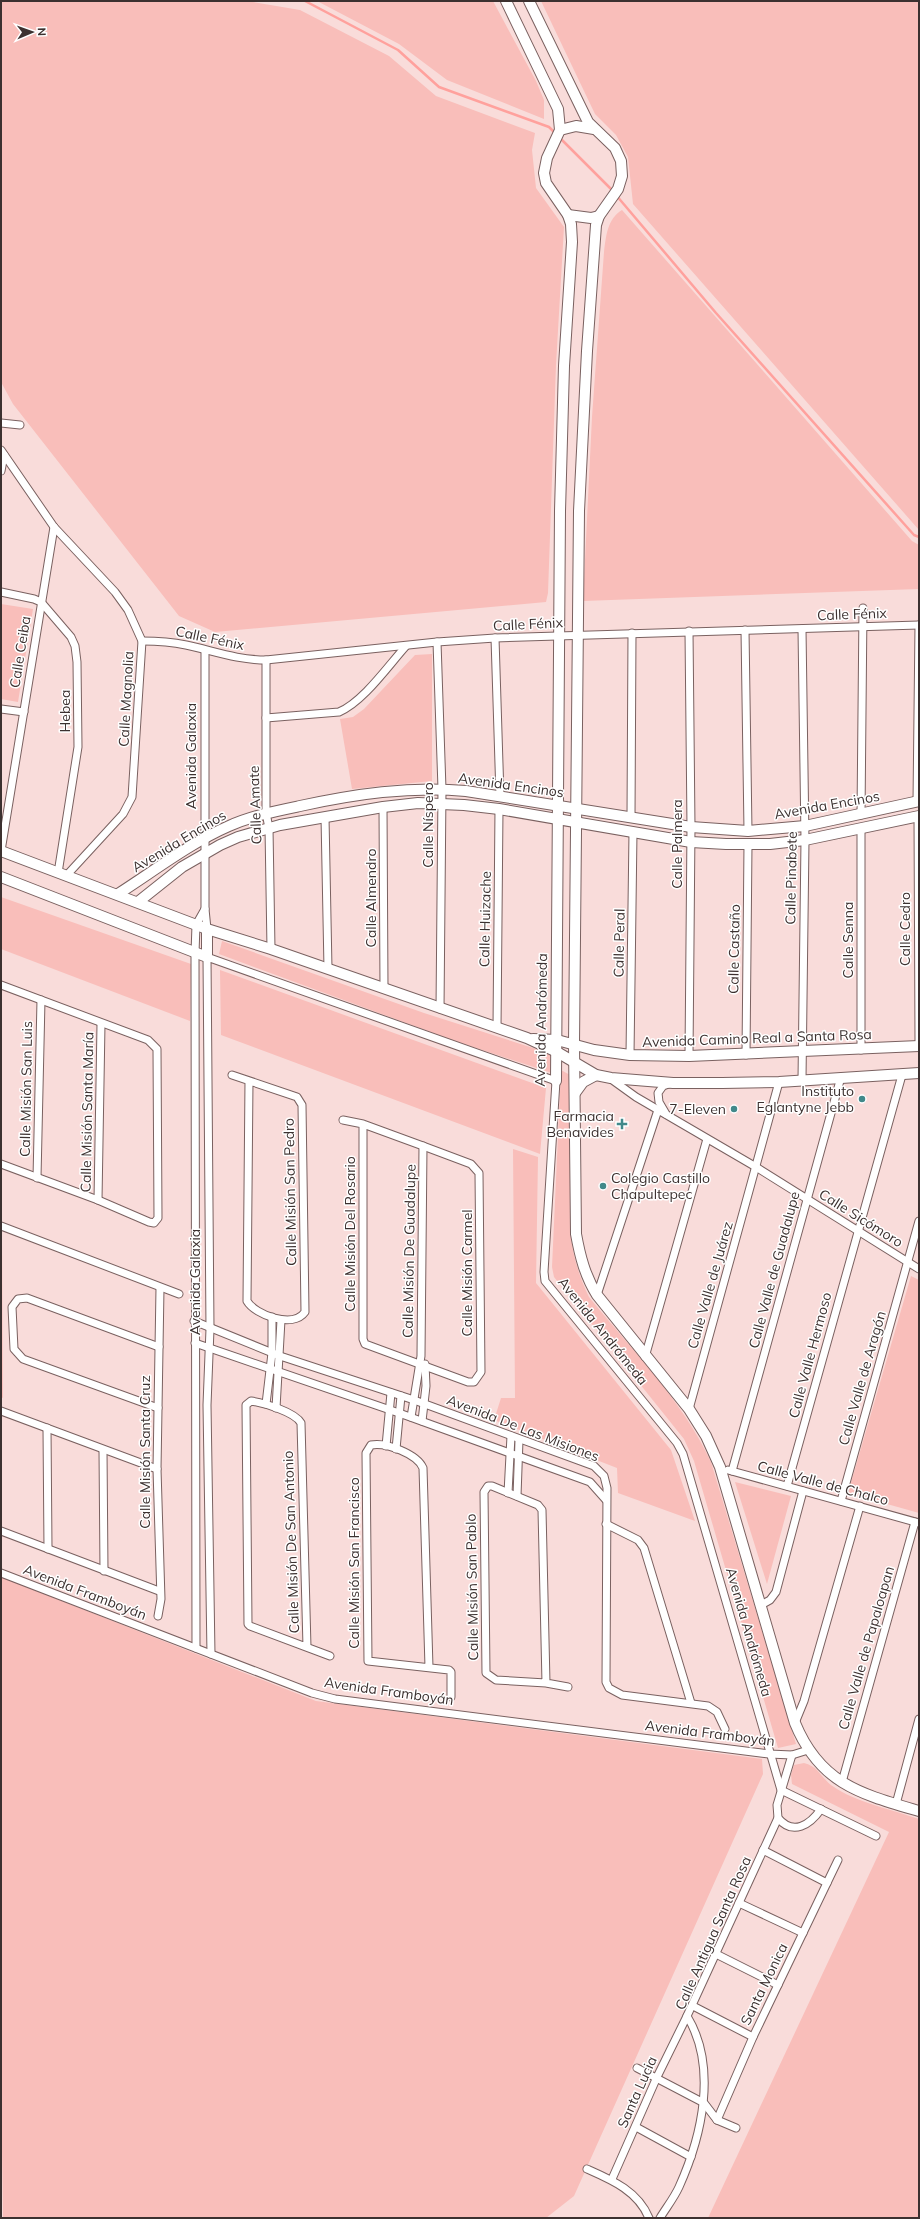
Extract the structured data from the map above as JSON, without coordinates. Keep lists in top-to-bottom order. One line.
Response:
{"streets":{"street":["Calle Fénix","Calle Ceiba","Calle Magnolia","Hebea","Avenida Galaxia","Avenida Encinos","Calle Amate","Calle Níspero","Calle Palmera","Calle Pinabete","Calle Almendro","Calle Huizache","Calle Cedro","Calle Senna","Calle Peral","Calle Castaño","Avenida Andrómeda","Avenida Camino Real a Santa Rosa","Calle Misión San Luis","Calle Misión Santa María","Calle Misión San Pedro","Calle Sicómoro","Calle Misión Del Rosario","Calle Misión De Guadalupe","Calle Valle de Guadalupe","Calle Misión Carmel","Calle Valle de Juárez","Calle Valle Hermoso","Calle Valle de Aragón","Avenida De Las Misiones","Calle Misión Santa Cruz","Calle Valle de Chalco","Calle Misión De San Antonio","Calle Misión San Francisco","Calle Misión San Pablo","Avenida Framboyán","Calle Valle de Papaloapan","Calle Antigua Santa Rosa","Santa Monica","Santa Lucia"]},"crossings":[["Calle Fénix","Calle Magnolia"],["Calle Fénix","Avenida Galaxia"],["Calle Fénix","Calle Amate"],["Calle Fénix","Calle Níspero"],["Calle Fénix","Calle Palmera"],["Calle Fénix","Calle Pinabete"],["Calle Fénix","Avenida Andrómeda"],["Calle Ceiba","Calle Magnolia"],["Calle Ceiba","Hebea"],["Calle Magnolia","Hebea"],["Avenida Galaxia","Avenida Encinos"],["Avenida Galaxia","Avenida De Las Misiones"],["Avenida Galaxia","Avenida Framboyán"],["Avenida Encinos","Calle Amate"],["Avenida Encinos","Calle Níspero"],["Avenida Encinos","Calle Palmera"],["Avenida Encinos","Calle Pinabete"],["Avenida Encinos","Calle Almendro"],["Avenida Encinos","Calle Huizache"],["Avenida Encinos","Calle Cedro"],["Avenida Encinos","Calle Senna"],["Avenida Encinos","Calle Peral"],["Avenida Encinos","Calle Castaño"],["Avenida Encinos","Avenida Andrómeda"],["Calle Palmera","Avenida Camino Real a Santa Rosa"],["Calle Pinabete","Avenida Camino Real a Santa Rosa"],["Calle Senna","Avenida Camino Real a Santa Rosa"],["Calle Peral","Avenida Camino Real a Santa Rosa"],["Calle Castaño","Avenida Camino Real a Santa Rosa"],["Avenida Andrómeda","Avenida Camino Real a Santa Rosa"],["Avenida Andrómeda","Calle Valle de Juárez"],["Avenida Andrómeda","Calle Valle de Chalco"],["Avenida Andrómeda","Avenida Framboyán"],["Avenida Andrómeda","Calle Valle de Papaloapan"],["Calle Sicómoro","Calle Valle de Guadalupe"],["Calle Sicómoro","Calle Valle de Juárez"],["Calle Sicómoro","Calle Valle Hermoso"],["Calle Sicómoro","Calle Valle de Aragón"],["Calle Misión Del Rosario","Calle Misión De Guadalupe"],["Calle Misión Del Rosario","Calle Misión Carmel"],["Calle Misión De Guadalupe","Calle Misión Carmel"],["Calle Misión De Guadalupe","Avenida De Las Misiones"],["Calle Valle de Guadalupe","Calle Valle de Chalco"],["Calle Valle Hermoso","Calle Valle de Chalco"],["Calle Valle de Aragón","Calle Valle de Chalco"],["Calle Valle de Chalco","Calle Valle de Papaloapan"],["Avenida Framboyán","Calle Antigua Santa Rosa"],["Calle Antigua Santa Rosa","Santa Lucia"]],"places":{"other":["Instituto Eglantyne Jebb","7-Eleven","Colegio Castillo Chapultepec"],"health":["Farmacia Benavides"]},"north":"right"}
